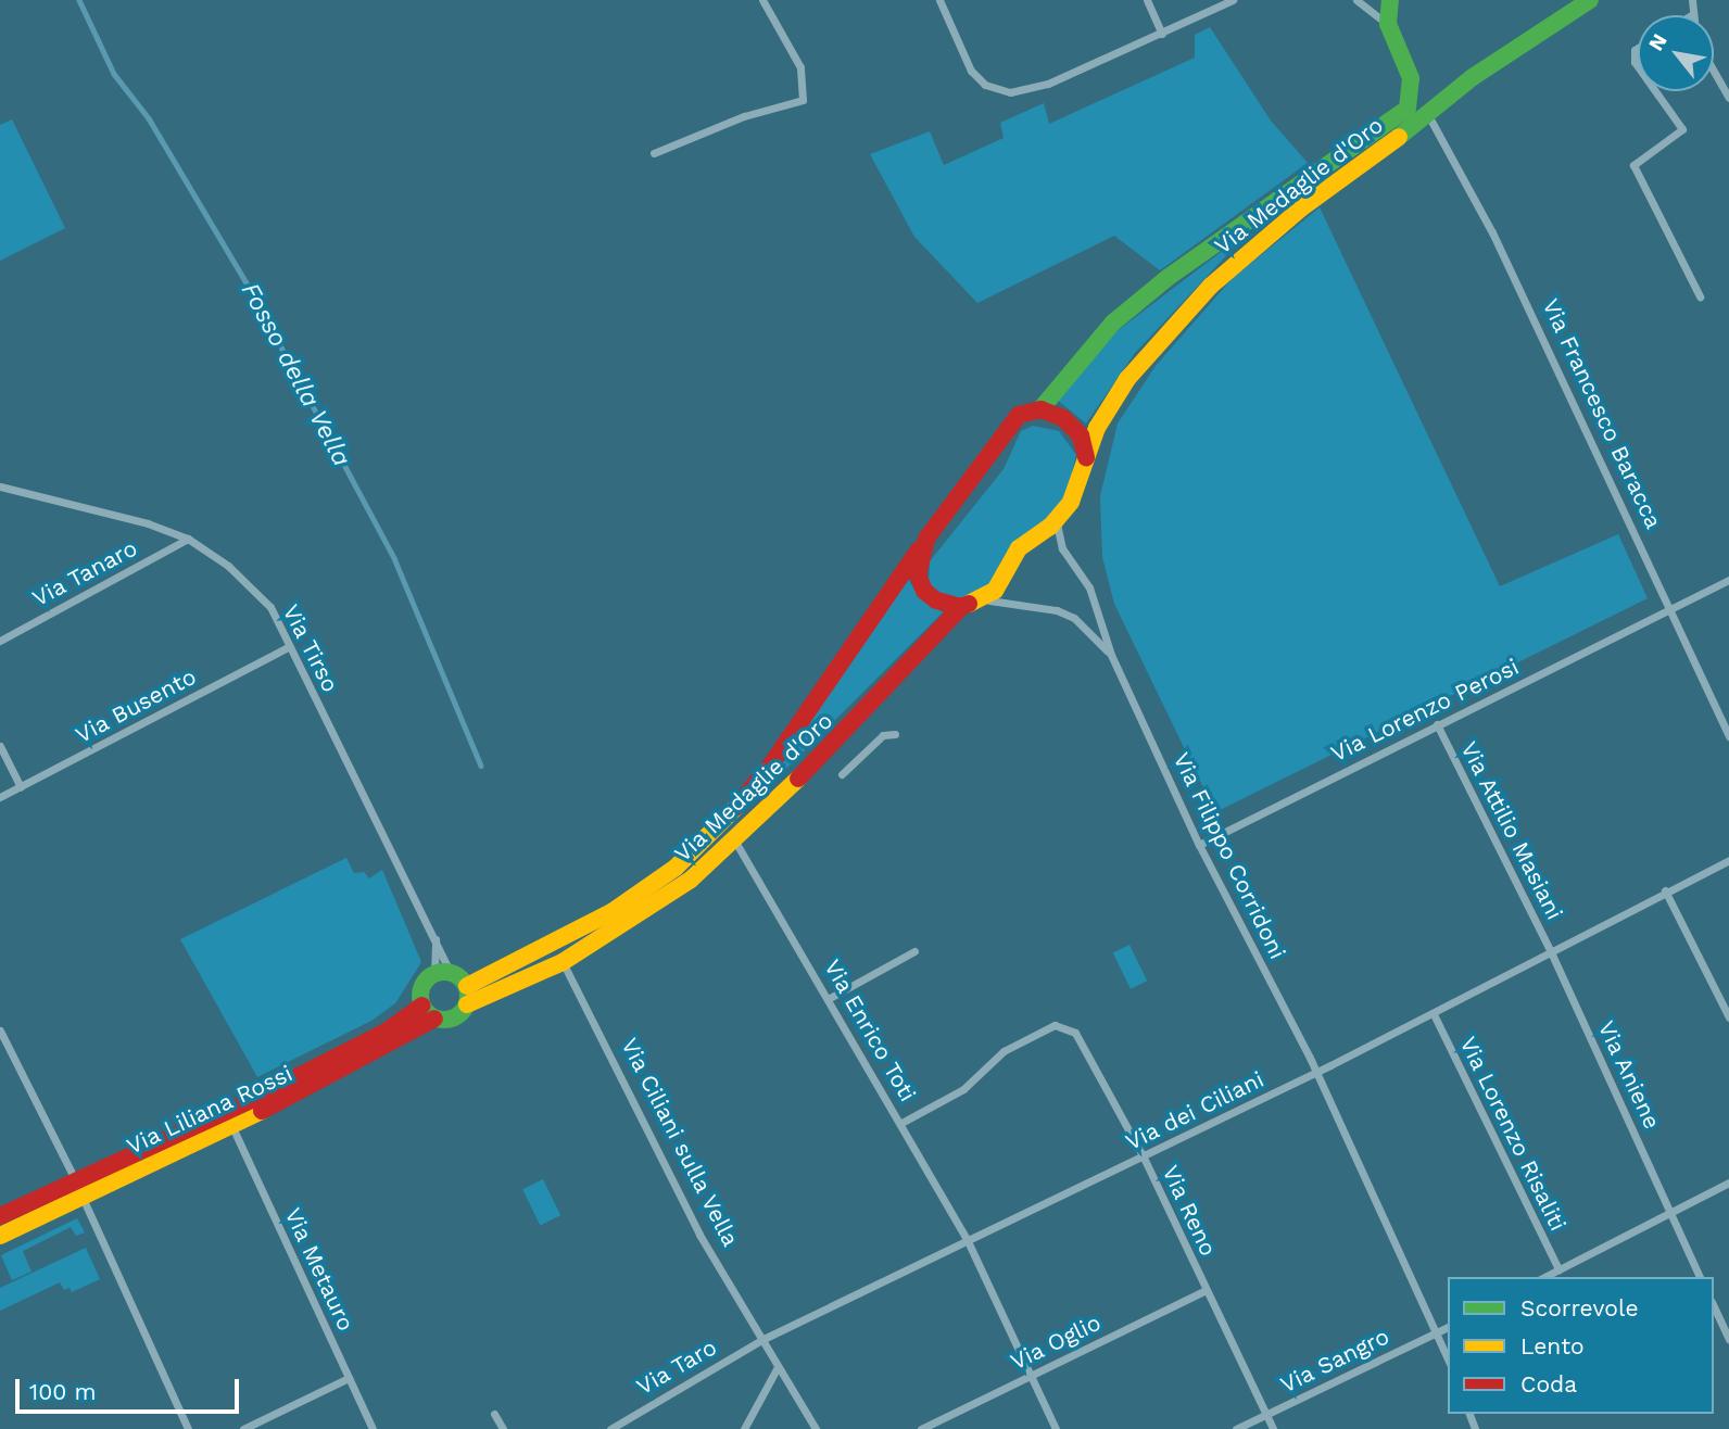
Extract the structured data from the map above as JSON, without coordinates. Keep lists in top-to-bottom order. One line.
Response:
{"streets":{"street":["Via Medaglie d'Oro","Via Francesco Baracca","Via Tanaro","Via Tirso","Via Busento","Via Lorenzo Perosi","Via Attilio Masiani","Via Filippo Corridoni","Via Enrico Toti","Via Aniene","Via Liliana Rossi","Via dei Ciliani","Via Lorenzo Risaliti","Via Ciliani sulla Vella","Via Reno","Via Metauro","Via Oglio","Via Sangro","Via Taro"]},"crossings":[["Via Medaglie d'Oro","Via Francesco Baracca"],["Via Medaglie d'Oro","Via Tirso"],["Via Medaglie d'Oro","Via Filippo Corridoni"],["Via Medaglie d'Oro","Via Enrico Toti"],["Via Medaglie d'Oro","Via Liliana Rossi"],["Via Medaglie d'Oro","Via Ciliani sulla Vella"],["Via Francesco Baracca","Via Lorenzo Perosi"],["Via Tanaro","Via Tirso"],["Via Tirso","Via Busento"],["Via Tirso","Via Liliana Rossi"],["Via Lorenzo Perosi","Via Attilio Masiani"],["Via Lorenzo Perosi","Via Filippo Corridoni"],["Via Attilio Masiani","Via Aniene"],["Via Attilio Masiani","Via dei Ciliani"],["Via Filippo Corridoni","Via dei Ciliani"],["Via Filippo Corridoni","Via Sangro"],["Via Enrico Toti","Via dei Ciliani"],["Via Enrico Toti","Via Reno"],["Via Enrico Toti","Via Oglio"],["Via Aniene","Via dei Ciliani"],["Via Liliana Rossi","Via Metauro"],["Via dei Ciliani","Via Lorenzo Risaliti"],["Via dei Ciliani","Via Ciliani sulla Vella"],["Via dei Ciliani","Via Reno"],["Via dei Ciliani","Via Taro"],["Via Ciliani sulla Vella","Via Taro"],["Via Reno","Via Oglio"],["Via Reno","Via Sangro"]],"water":["Fosso della Vella"],"legend":["Scorrevole","Lento","Coda"],"scale_bar":"100 m","north":"top left"}
